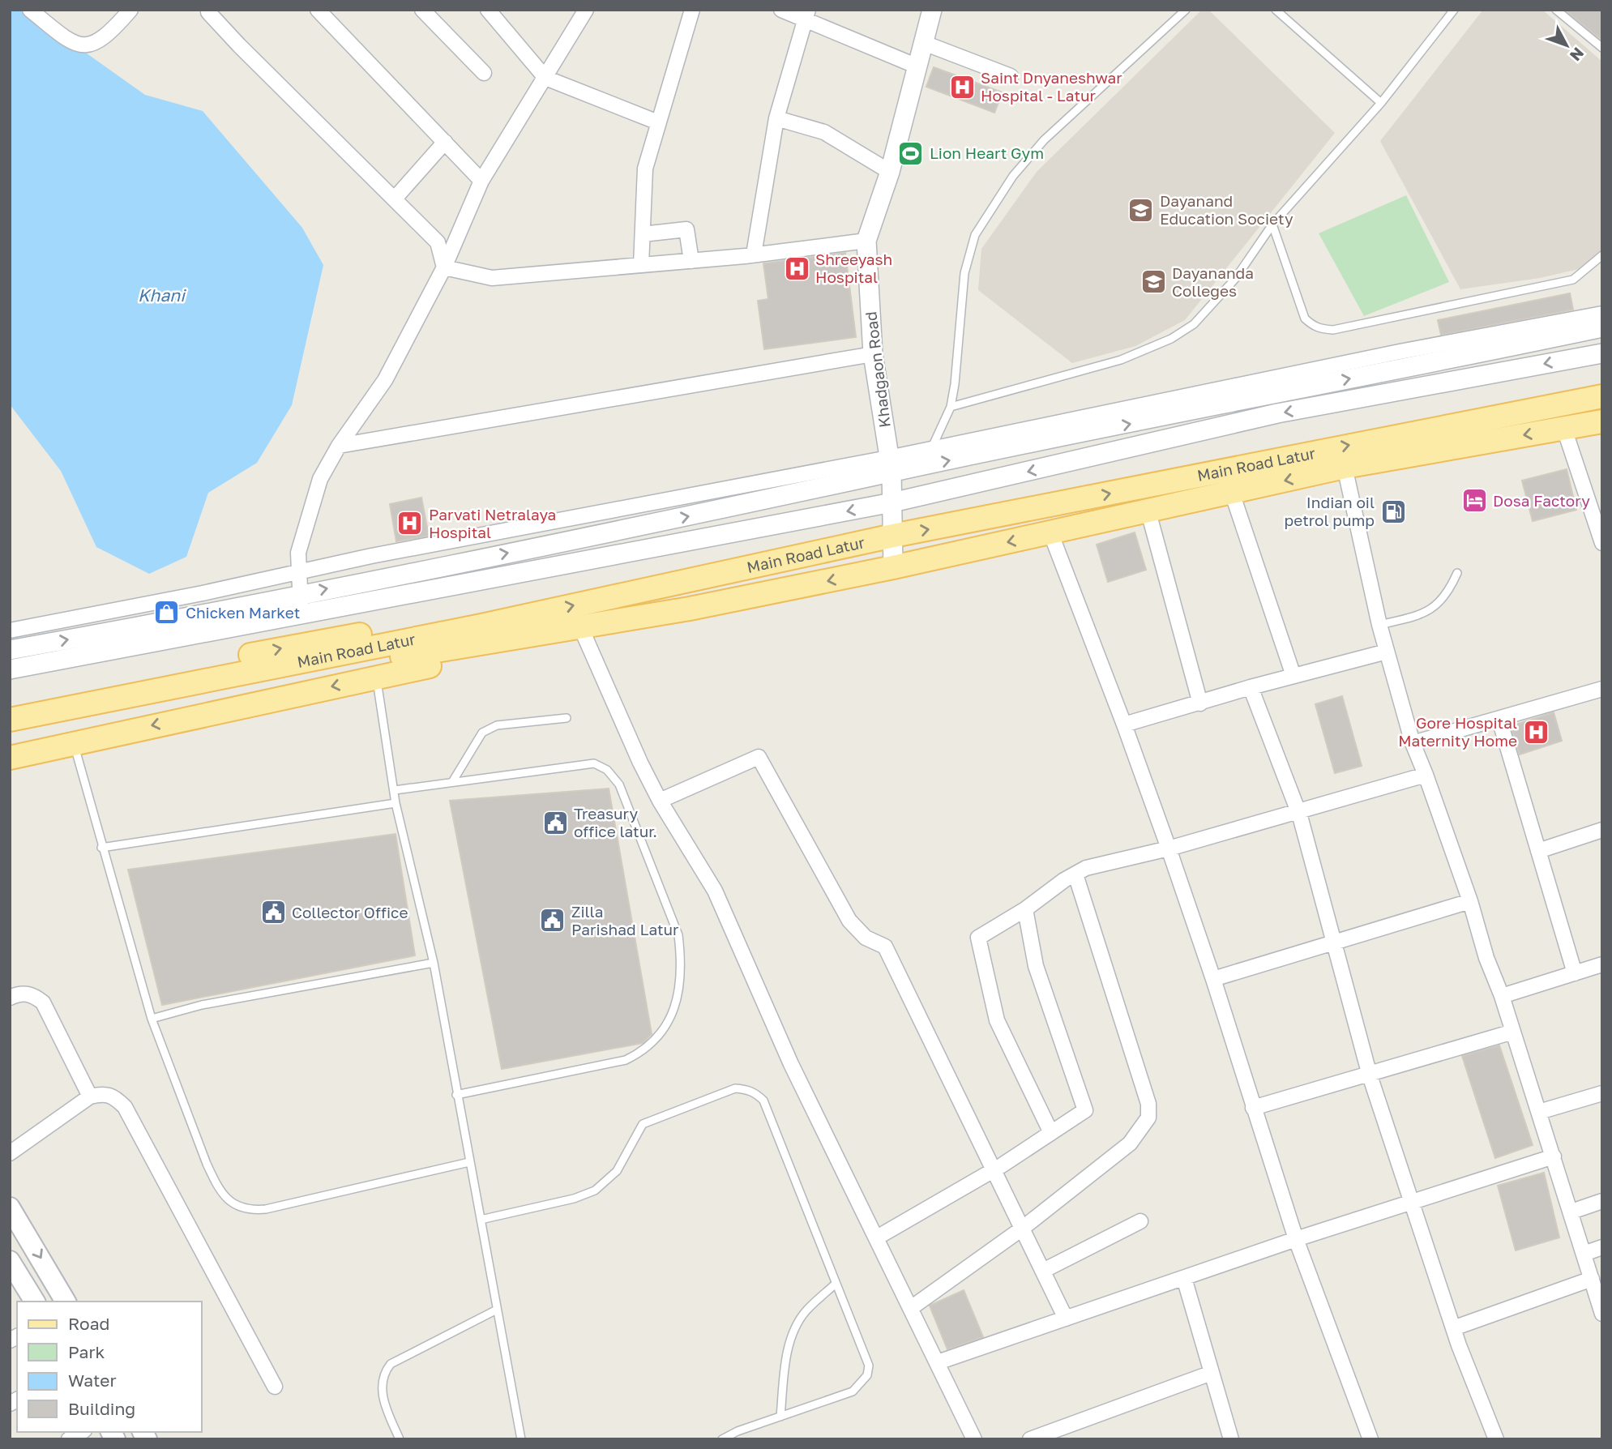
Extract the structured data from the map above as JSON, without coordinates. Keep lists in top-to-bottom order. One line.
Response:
{"streets":{"main road":["Main Road Latur"],"street":["Khadgaon Road"]},"crossings":[["Khadgaon Road","Main Road Latur"]],"water":["Khani"],"places":{"hospital":["Saint Dnyaneshwar Hospital - Latur","Shreeyash Hospital","Parvati Netralaya Hospital","Gore Hospital Maternity Home"],"sports":["Lion Heart Gym"],"school or university":["Dayanand Education Society","Dayananda Colleges"],"hotel":["Dosa Factory"],"fuel station":["Indian oil petrol pump"],"shop":["Chicken Market"],"public building":["Treasury office latur.","Collector Office","Zilla Parishad Latur"]},"legend":["Road","Park","Water","Building"],"north":"bottom right"}
